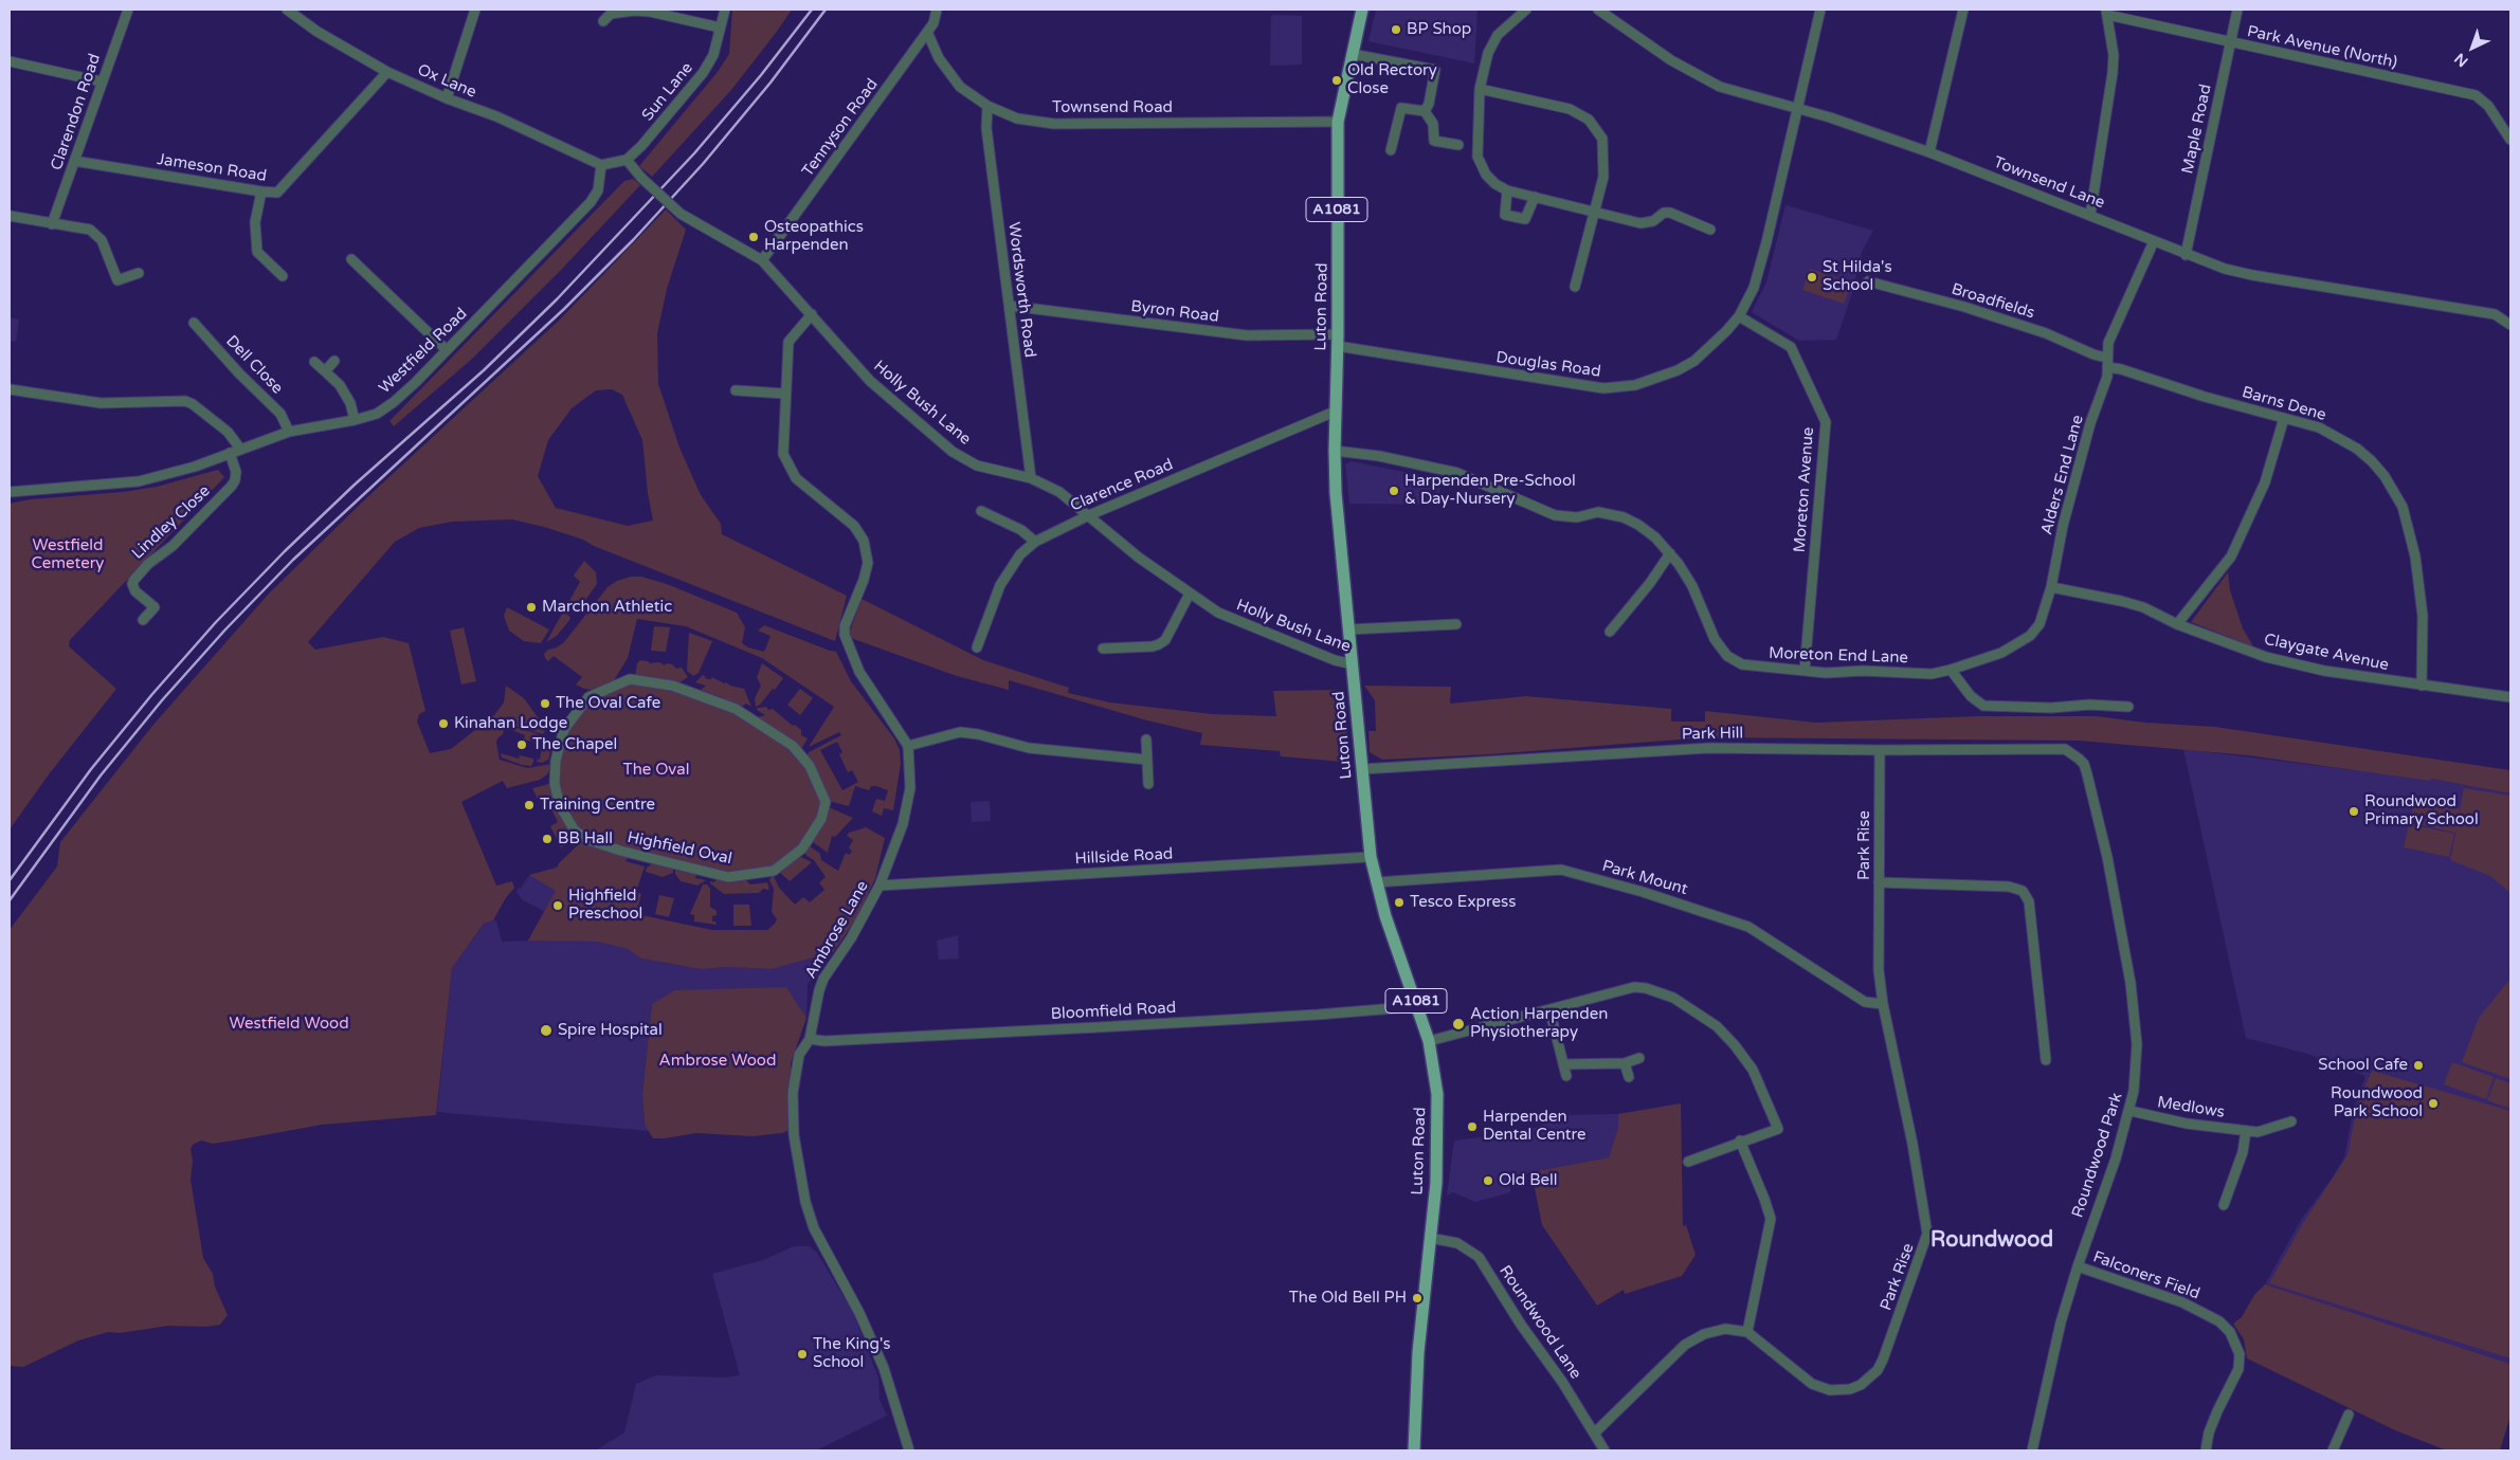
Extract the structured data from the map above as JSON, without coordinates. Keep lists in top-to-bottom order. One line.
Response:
{"streets":{"main road":["A1081","Luton Road"],"street":["Park Avenue (North)","Ox Lane","Sun Lane","Townsend Road","Clarendon Road","Tennyson Road","Maple Road","Jameson Road","Townsend Lane","Wordsworth Road","Broadfields","Byron Road","Westfield Road","Dell Close","Douglas Road","Holly Bush Lane","Barns Dene","Alders End Lane","Clarence Road","Moreton Avenue","Lindley Close","Claygate Avenue","Moreton End Lane","Park Hill","Park Rise","Highfield Oval","Hillside Road","Park Mount","Ambrose Lane","Bloomfield Road","Medlows","Roundwood Park","Falconers Field","Roundwood Lane"]},"crossings":[["Park Avenue (North)","Maple Road"],["Ox Lane","Jameson Road"],["Ox Lane","Westfield Road"],["Sun Lane","Holly Bush Lane"],["Townsend Road","Tennyson Road"],["Townsend Road","Wordsworth Road"],["Townsend Road","Luton Road"],["Clarendon Road","Jameson Road"],["Tennyson Road","Holly Bush Lane"],["Maple Road","Townsend Lane"],["Townsend Lane","Douglas Road"],["Townsend Lane","Alders End Lane"],["Wordsworth Road","Byron Road"],["Wordsworth Road","Holly Bush Lane"],["Broadfields","Barns Dene"],["Broadfields","Alders End Lane"],["Luton Road","Byron Road"],["Luton Road","Douglas Road"],["Luton Road","Holly Bush Lane"],["Luton Road","Clarence Road"],["Luton Road","Moreton End Lane"],["Luton Road","Park Hill"],["Luton Road","Hillside Road"],["Luton Road","Park Mount"],["Luton Road","Bloomfield Road"],["Luton Road","Roundwood Lane"],["Byron Road","Douglas Road"],["Westfield Road","Dell Close"],["Westfield Road","Lindley Close"],["Douglas Road","Moreton Avenue"],["Holly Bush Lane","Clarence Road"],["Barns Dene","Alders End Lane"],["Barns Dene","Claygate Avenue"],["Alders End Lane","Claygate Avenue"],["Alders End Lane","Moreton End Lane"],["Moreton Avenue","Moreton End Lane"],["Park Hill","Park Rise"],["Park Hill","Roundwood Park"],["Park Rise","Park Mount"],["Hillside Road","Ambrose Lane"],["Ambrose Lane","Bloomfield Road"],["Medlows","Roundwood Park"],["Roundwood Park","Falconers Field"]],"districts":["Roundwood"],"parks":["Westfield Cemetery","The Oval","Westfield Wood","Ambrose Wood"],"places":["BP Shop","Old Rectory Close","Osteopathics Harpenden","St Hilda's School","Harpenden Pre-School & Day-Nursery","Marchon Athletic","The Oval Cafe","Kinahan Lodge","The Chapel","Training Centre","Roundwood Primary School","BB Hall","Tesco Express","Highfield Preschool","Action Harpenden Physiotherapy","Spire Hospital","School Cafe","Roundwood Park School","Harpenden Dental Centre","Old Bell","The Old Bell PH","The King's School"],"north":"bottom left"}
